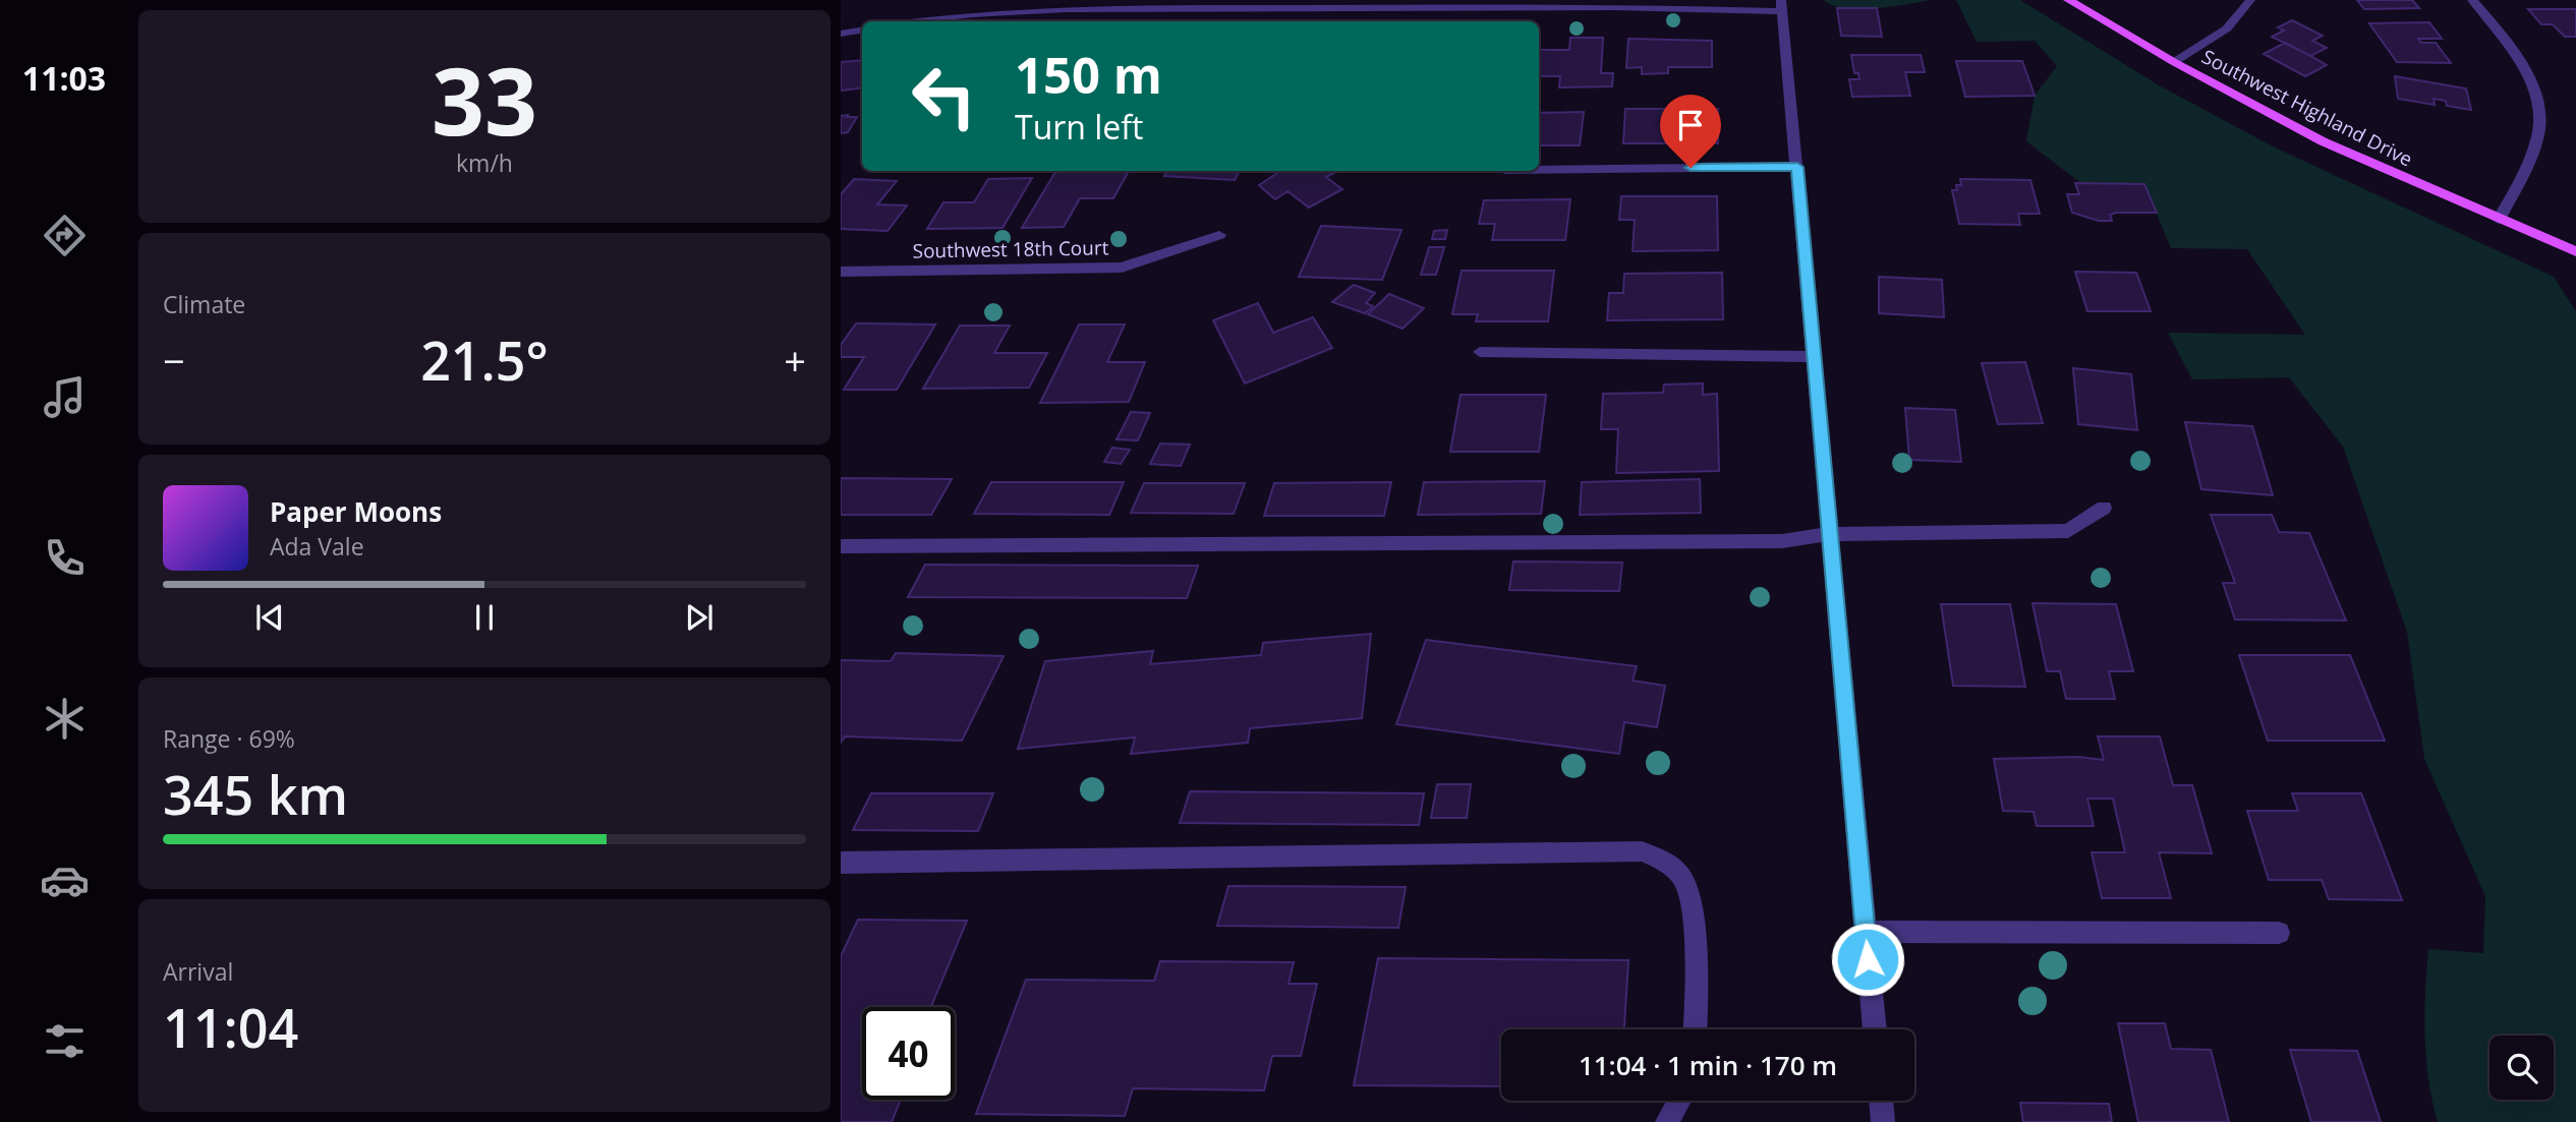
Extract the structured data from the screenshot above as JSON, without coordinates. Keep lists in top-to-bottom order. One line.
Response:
{"streets":{"main road":["Southwest Highland Drive"],"street":["Southwest 18th Court"]},"page":{"tabs":"11:03","tile":[["33","km/h"],"Climate",["Range · 69%","345 km"],["Arrival","11:04"]],"turn":["150 m","Turn left"],"heat":["−","21.5°","+"],"song":["Paper Moons","Ada Vale"],"limit":"40","trip":"11:04 · 1 min · 170 m"}}
